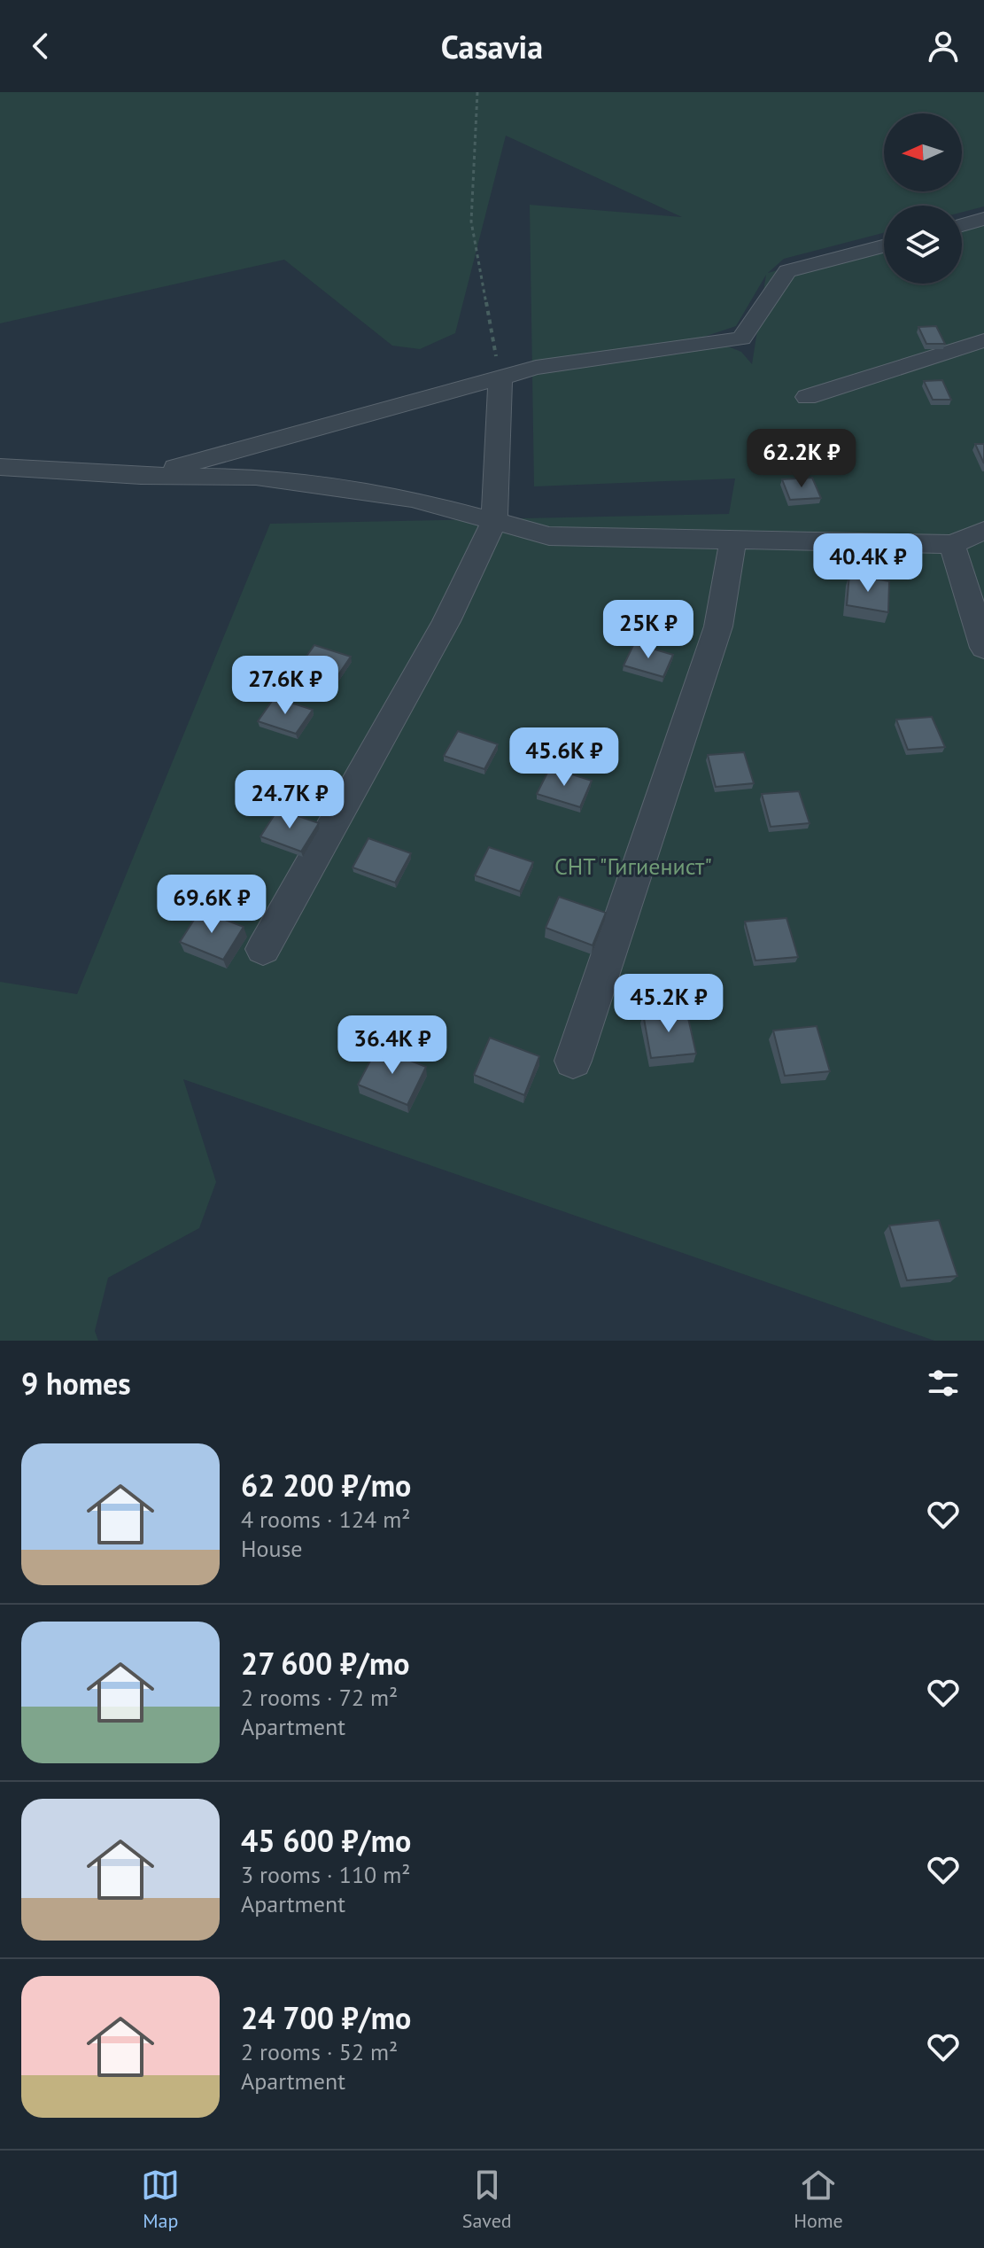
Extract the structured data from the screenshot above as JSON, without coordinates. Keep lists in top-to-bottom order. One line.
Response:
{"parks":["СНТ \"Гигиенист\""],"north":"left","page":{"header":"Casavia","price":["62.2K ₽","40.4K ₽","25K ₽","27.6K ₽","45.6K ₽","24.7K ₽","69.6K ₽","45.2K ₽","36.4K ₽"],"heading":"9 homes","list":[{"name":"62 200 ₽/mo","note":"4 rooms · 124 m² · House"},{"name":"27 600 ₽/mo","note":"2 rooms · 72 m² · Apartment"},{"name":"45 600 ₽/mo","note":"3 rooms · 110 m² · Apartment"},{"name":"24 700 ₽/mo","note":"2 rooms · 52 m² · Apartment"}],"tabs":["Map","Saved","Home"]}}
